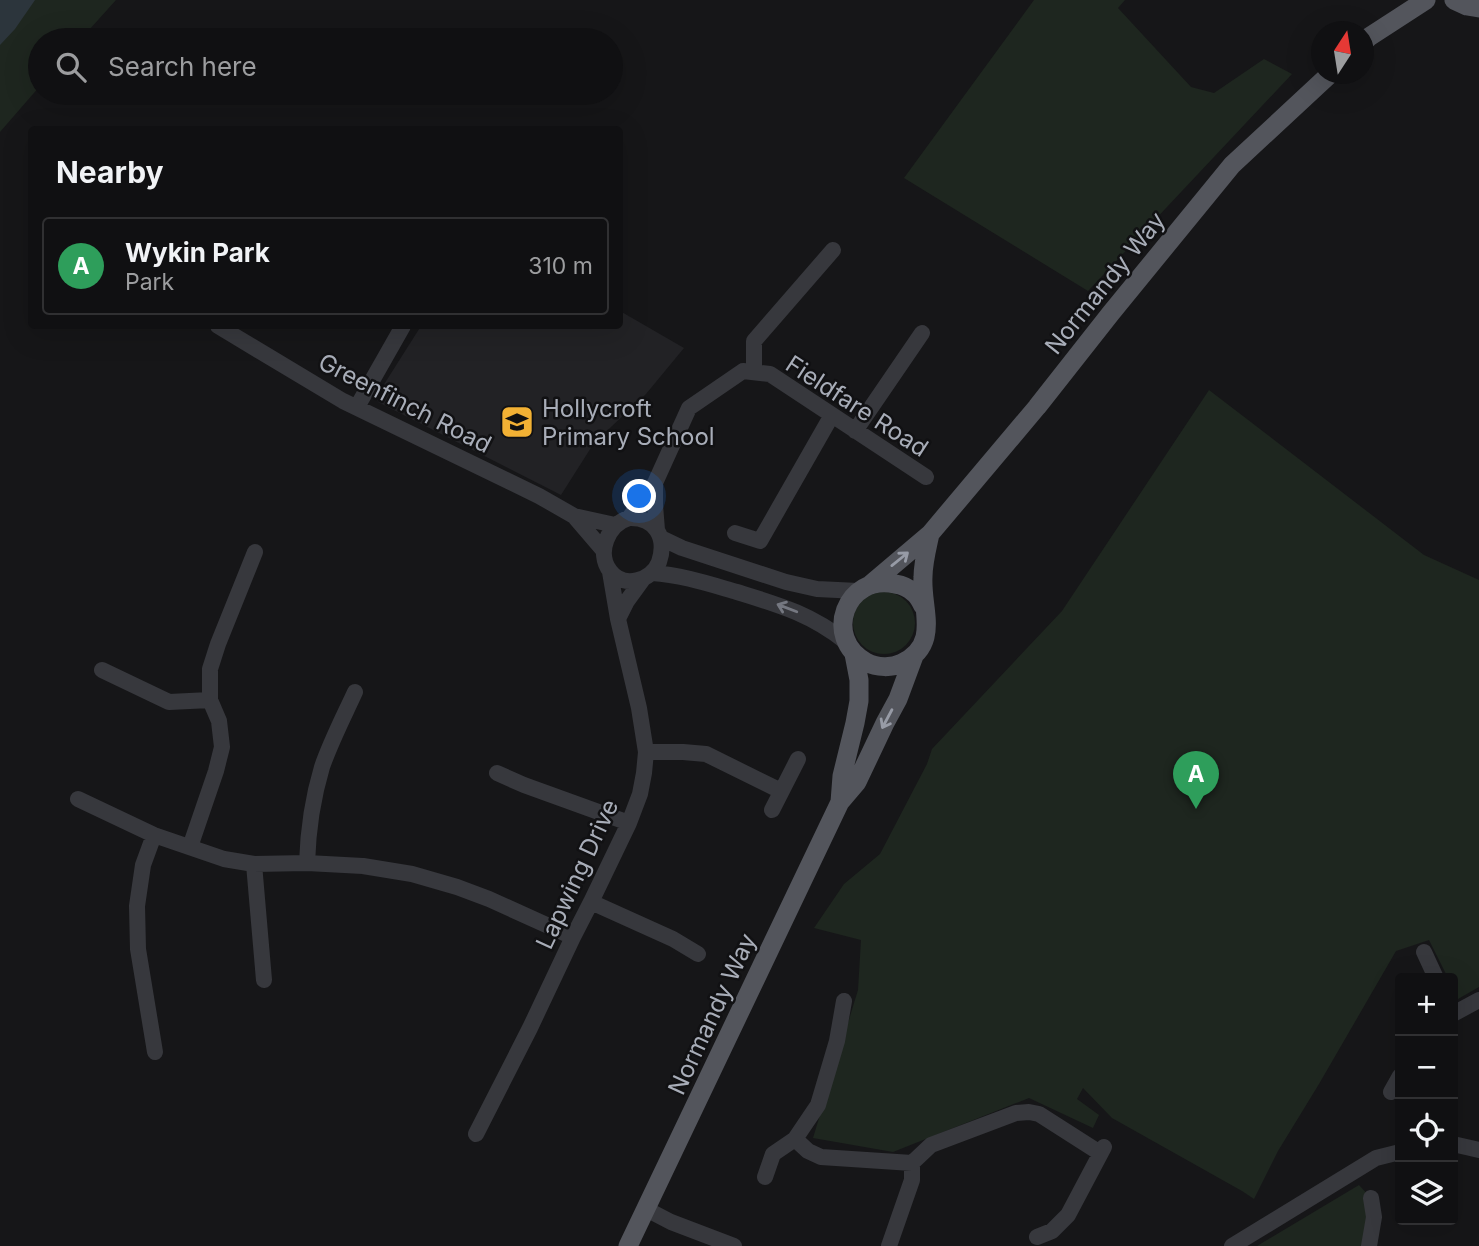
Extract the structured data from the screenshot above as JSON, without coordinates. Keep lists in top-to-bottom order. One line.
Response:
{"streets":{"main road":["Normandy Way"],"street":["Greenfinch Road","Fieldfare Road","Lapwing Drive"]},"crossings":[["Greenfinch Road","Fieldfare Road"],["Greenfinch Road","Lapwing Drive"],["Fieldfare Road","Lapwing Drive"]],"places":{"school or university":["Hollycroft Primary School"]},"north":"top","page":{"search":"Search here","heading":"Nearby","list":[{"mark":"A","name":"Wykin Park","note":"Park","value":"310 m"}],"pins":"A","map_buttons":["+","−"]}}
